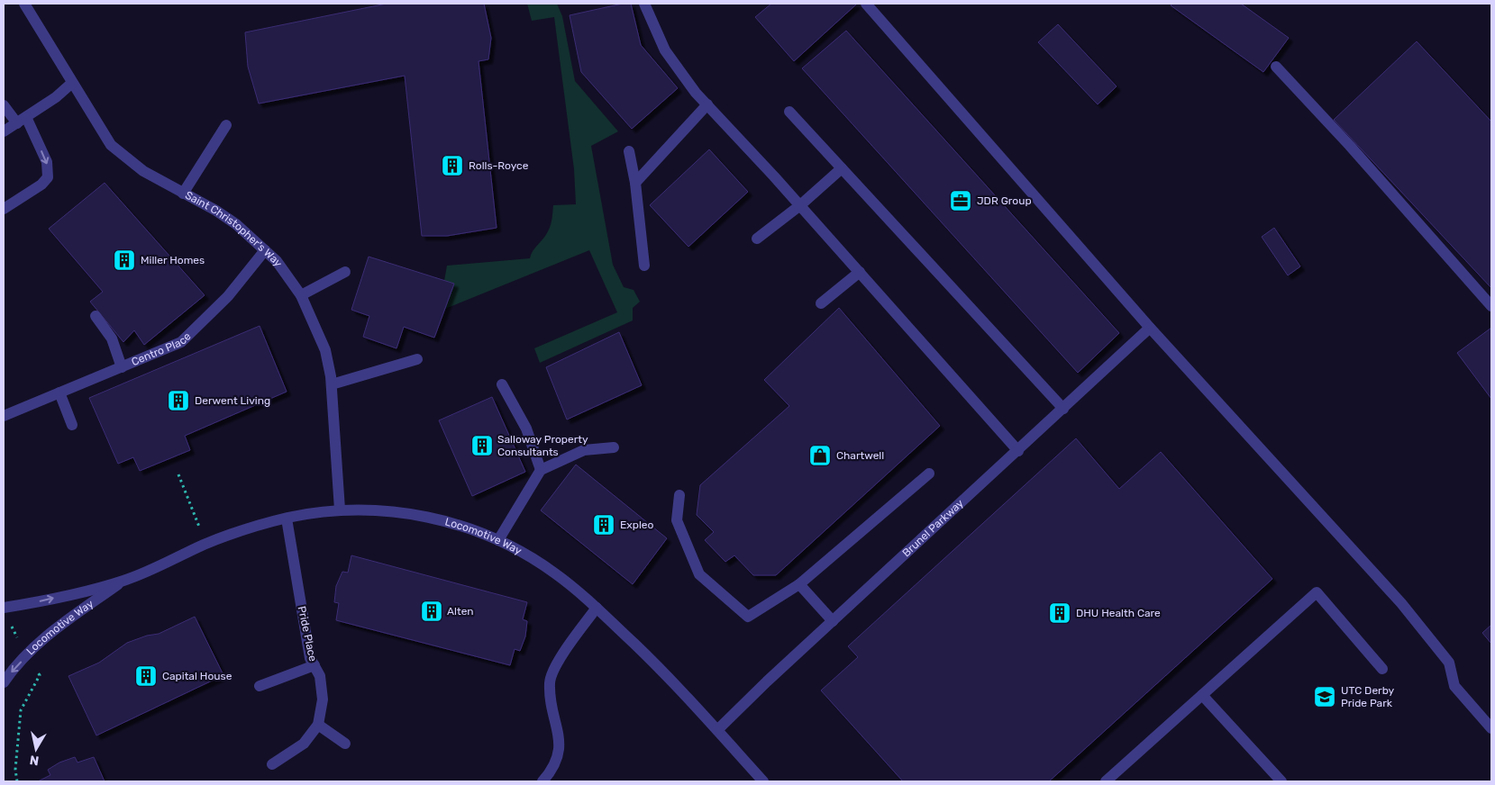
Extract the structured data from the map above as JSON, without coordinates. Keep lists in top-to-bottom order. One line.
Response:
{"streets":{"street":["Saint Christopher's Way","Centro Place","Brunel Parkway","Locomotive Way","Pride Place"]},"crossings":[["Saint Christopher's Way","Centro Place"],["Saint Christopher's Way","Locomotive Way"],["Brunel Parkway","Locomotive Way"],["Locomotive Way","Pride Place"]],"places":{"building":["Rolls-Royce","Miller Homes","Derwent Living","Salloway Property Consultants","Expleo","Alten","DHU Health Care","Capital House"],"office":["JDR Group"],"shop":["Chartwell"],"school or university":["UTC Derby Pride Park"]},"north":"bottom"}
